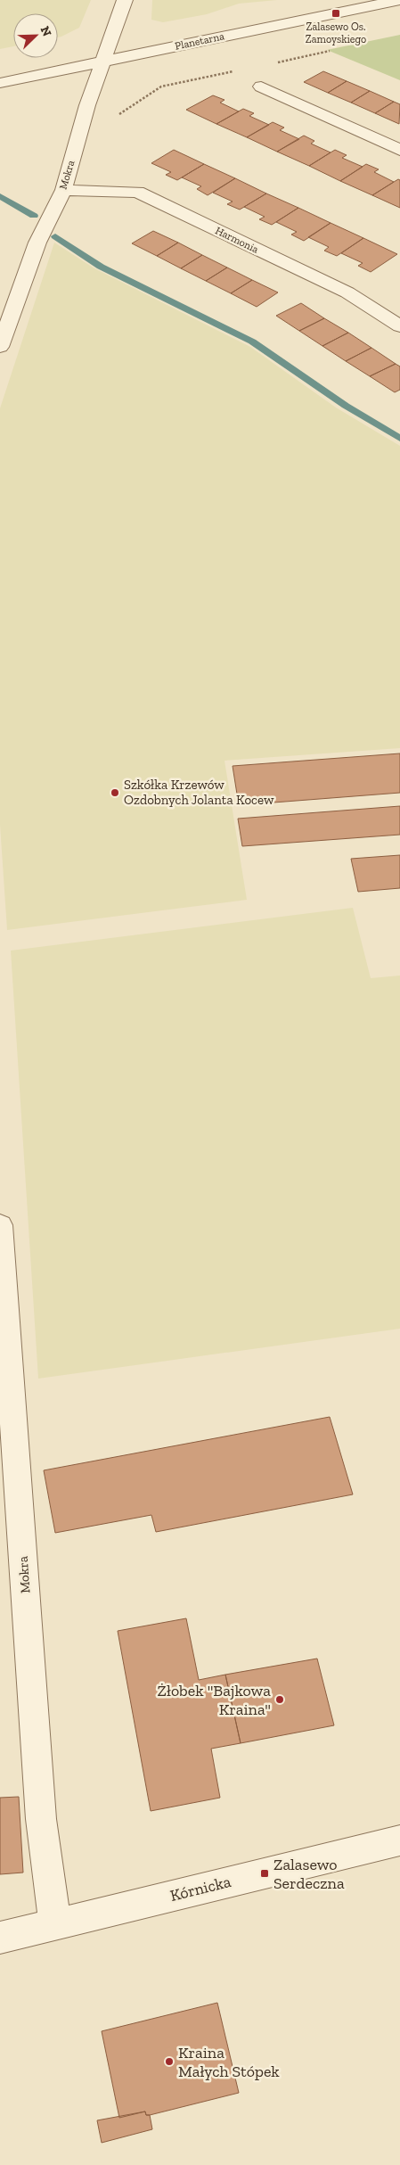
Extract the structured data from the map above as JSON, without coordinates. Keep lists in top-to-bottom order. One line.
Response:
{"streets":{"street":["Planetarna","Mokra","Harmonia","Kórnicka"]},"crossings":[["Planetarna","Mokra"],["Mokra","Harmonia"],["Mokra","Kórnicka"]],"places":{"transit":["Zalasewo Os. Zamoyskiego","Zalasewo Serdeczna"],"other":["Szkółka Krzewów Ozdobnych Jolanta Kocew","Żłobek \"Bajkowa Kraina\"","Kraina Małych Stópek"]},"north":"top right"}
